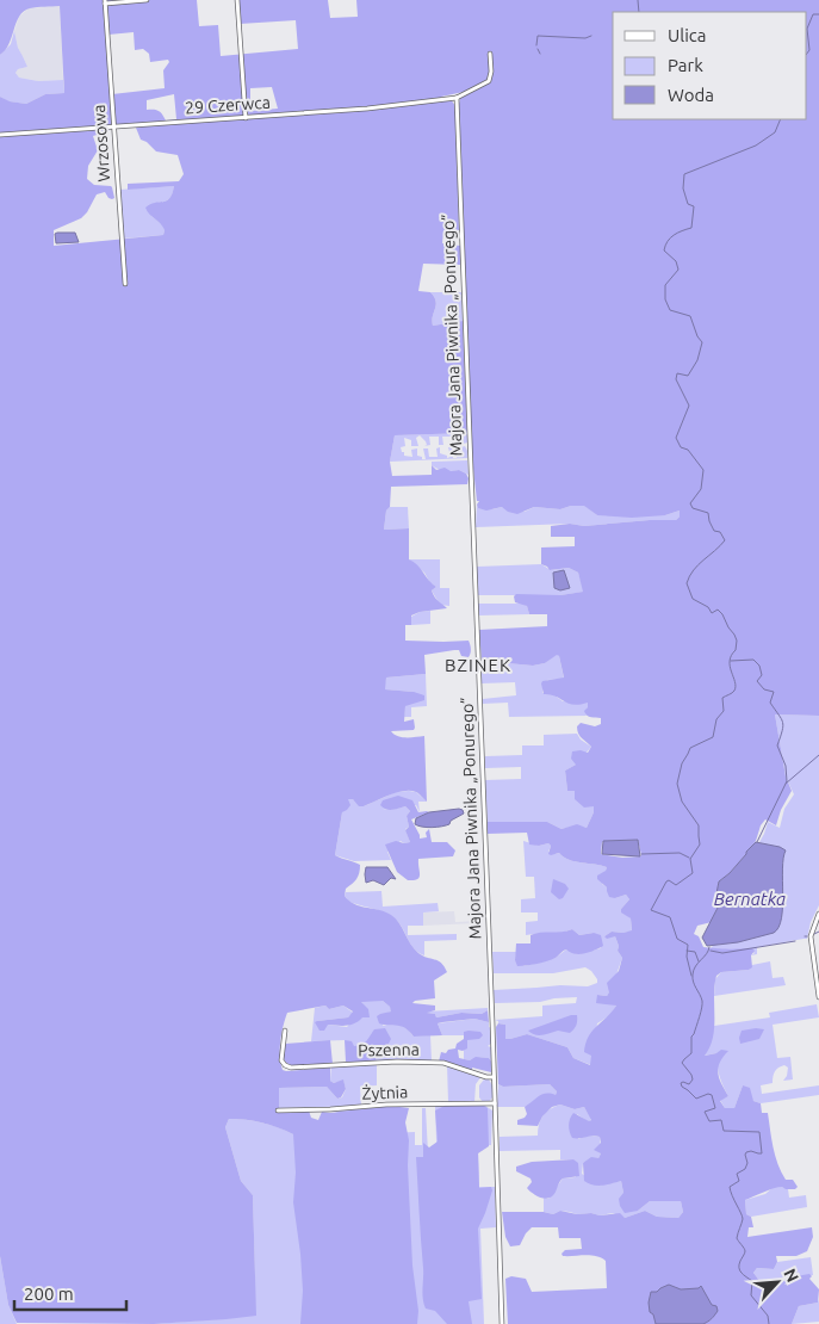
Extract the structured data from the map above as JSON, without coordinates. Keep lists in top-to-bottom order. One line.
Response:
{"streets":{"street":["29 Czerwca","Wrzosowa","Majora Jana Piwnika „Ponurego”","Pszenna","Żytnia"]},"crossings":[["29 Czerwca","Wrzosowa"],["29 Czerwca","Majora Jana Piwnika „Ponurego”"],["Majora Jana Piwnika „Ponurego”","Pszenna"],["Majora Jana Piwnika „Ponurego”","Żytnia"]],"districts":["BZINEK"],"water":["Bernatka"],"legend":["Ulica","Park","Woda"],"scale_bar":"200 m","north":"top right"}
